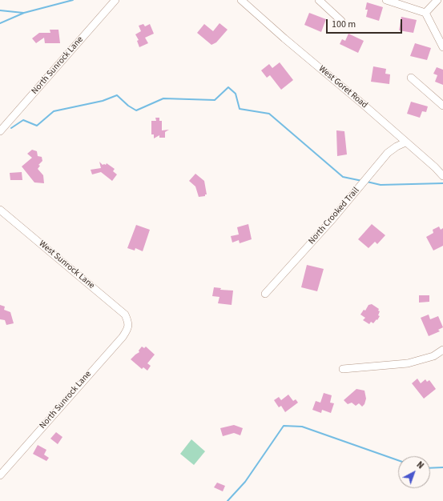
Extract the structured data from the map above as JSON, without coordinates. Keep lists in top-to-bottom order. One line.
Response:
{"streets":{"street":["North Sunrock Lane","West Goret Road","North Crooked Trail","West Sunrock Lane"]},"crossings":[["North Sunrock Lane","West Sunrock Lane"],["West Goret Road","North Crooked Trail"]],"scale_bar":"100 m","north":"top right"}
